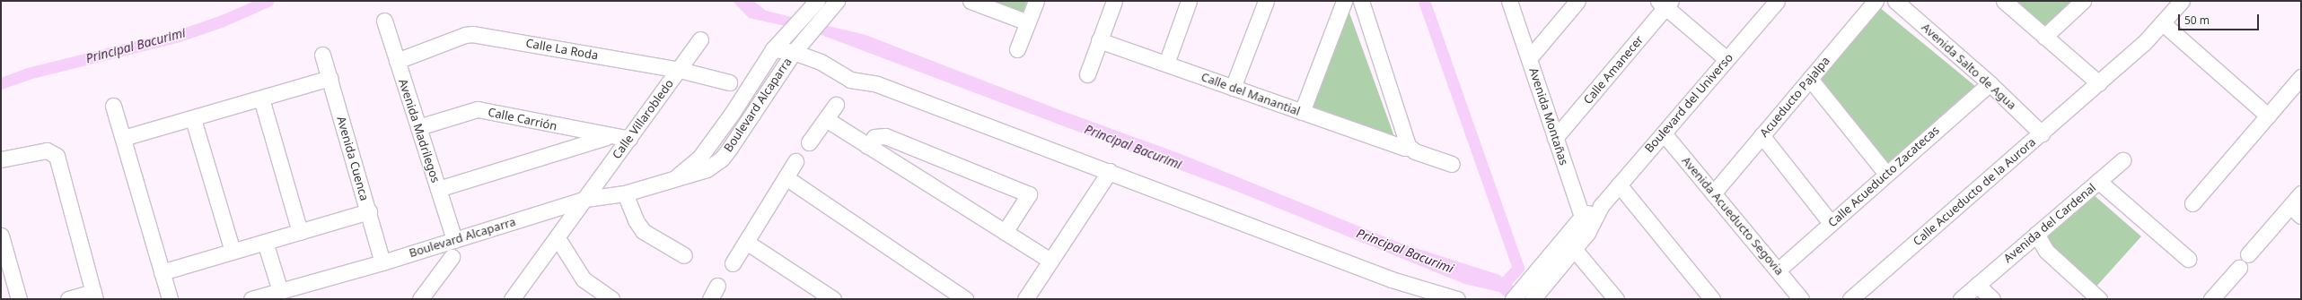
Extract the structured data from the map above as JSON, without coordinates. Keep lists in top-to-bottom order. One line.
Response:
{"streets":{"street":["Calle La Roda","Avenida Salto de Agua","Calle Amanecer","Calle del Manantial","Acueducto Pajalpa","Boulevard del Universo","Boulevard Alcaparra","Avenida Montañas","Calle Carrión","Calle Villarobledo","Avenida Madrilegos","Avenida Cuenca","Calle Acueducto Zacatecas","Calle Acueducto de la Aurora","Avenida Acueducto Segovia","Avenida del Cardenal"]},"crossings":[["Calle La Roda","Calle Villarobledo"],["Calle La Roda","Avenida Madrilegos"],["Avenida Salto de Agua","Calle Acueducto Zacatecas"],["Avenida Salto de Agua","Calle Acueducto de la Aurora"],["Calle Amanecer","Avenida Montañas"],["Acueducto Pajalpa","Avenida Acueducto Segovia"],["Boulevard del Universo","Avenida Montañas"],["Boulevard del Universo","Avenida Acueducto Segovia"],["Boulevard Alcaparra","Calle Villarobledo"],["Boulevard Alcaparra","Avenida Madrilegos"],["Boulevard Alcaparra","Avenida Cuenca"],["Calle Carrión","Calle Villarobledo"],["Calle Carrión","Avenida Madrilegos"],["Calle Acueducto Zacatecas","Avenida Acueducto Segovia"]],"water":["Principal Bacurimi"],"scale_bar":"50 m"}
